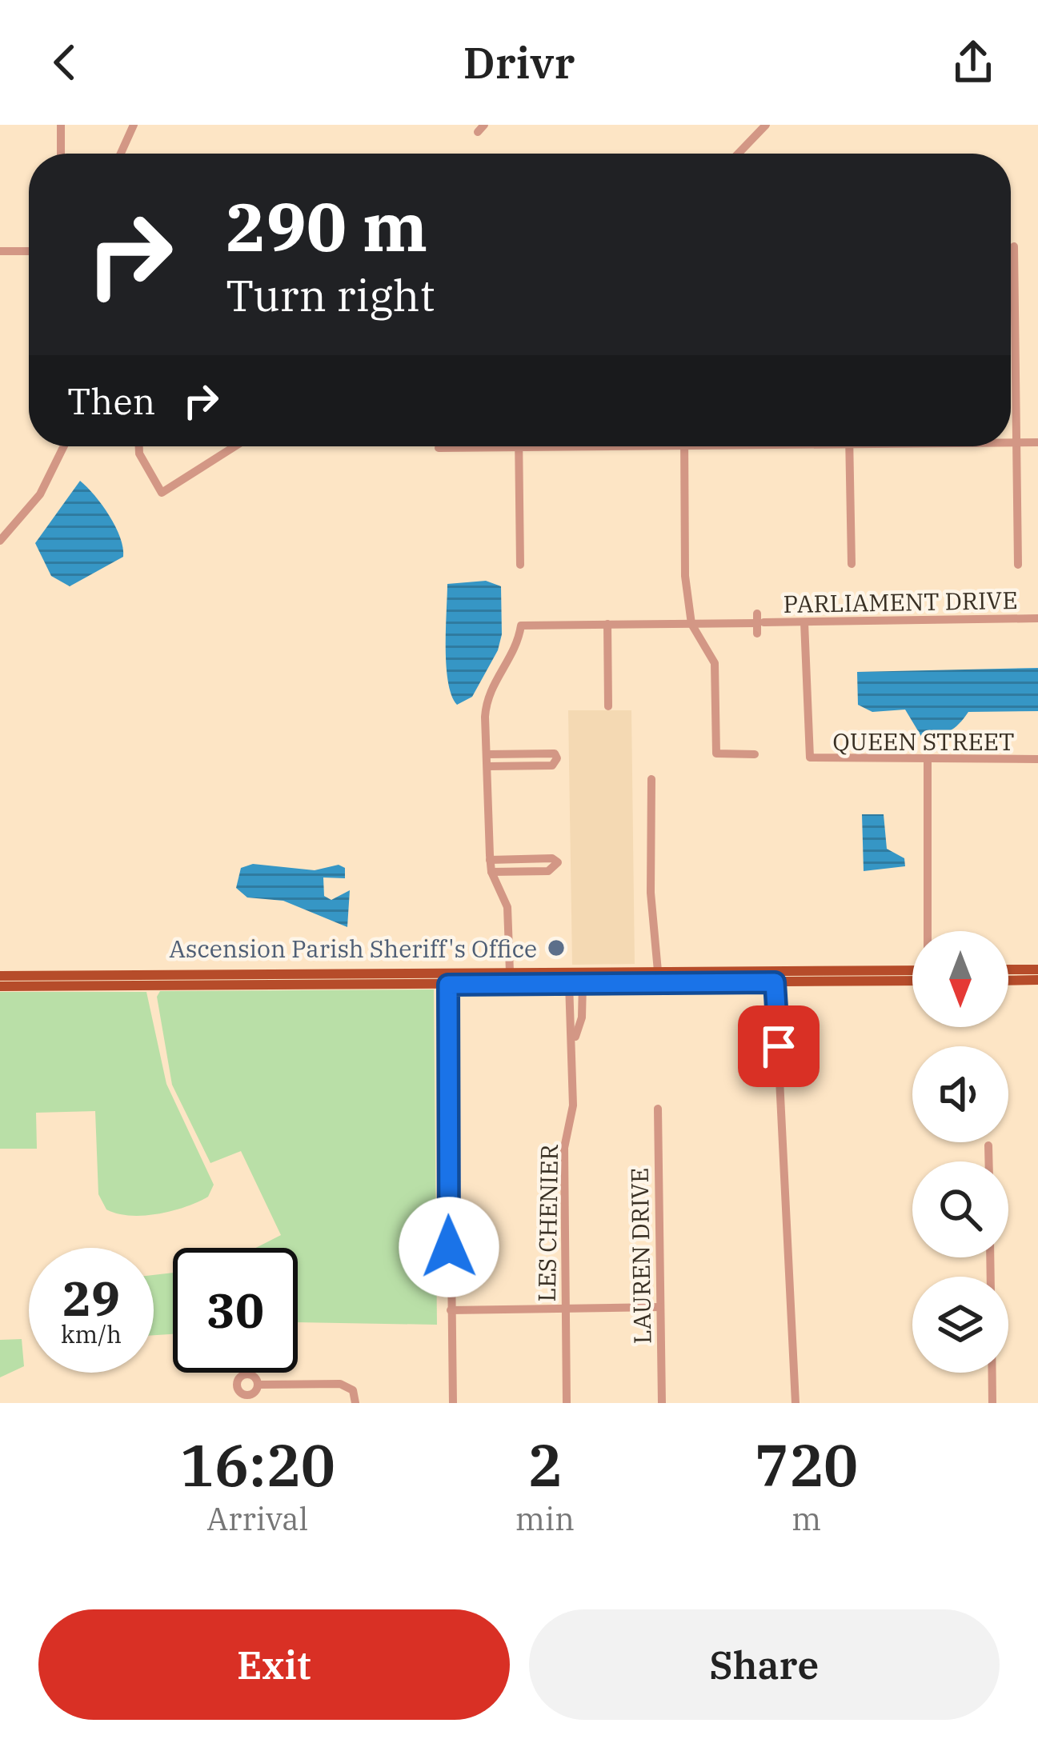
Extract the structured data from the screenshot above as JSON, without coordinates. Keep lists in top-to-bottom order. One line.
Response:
{"streets":{"street":["PARLIAMENT DRIVE","QUEEN STREET","LES CHENIER","LAUREN DRIVE"]},"crossings":[["PARLIAMENT DRIVE","QUEEN STREET"]],"places":["Ascension Parish Sheriff's Office"],"north":"bottom","page":{"header":"Drivr","turn":["290 m","Turn right"],"then":"Then","speed":"29 km/h","limit":"30","eta":["16:20","Arrival","2","min","720","m"],"buttons":["Exit","Share"]}}
